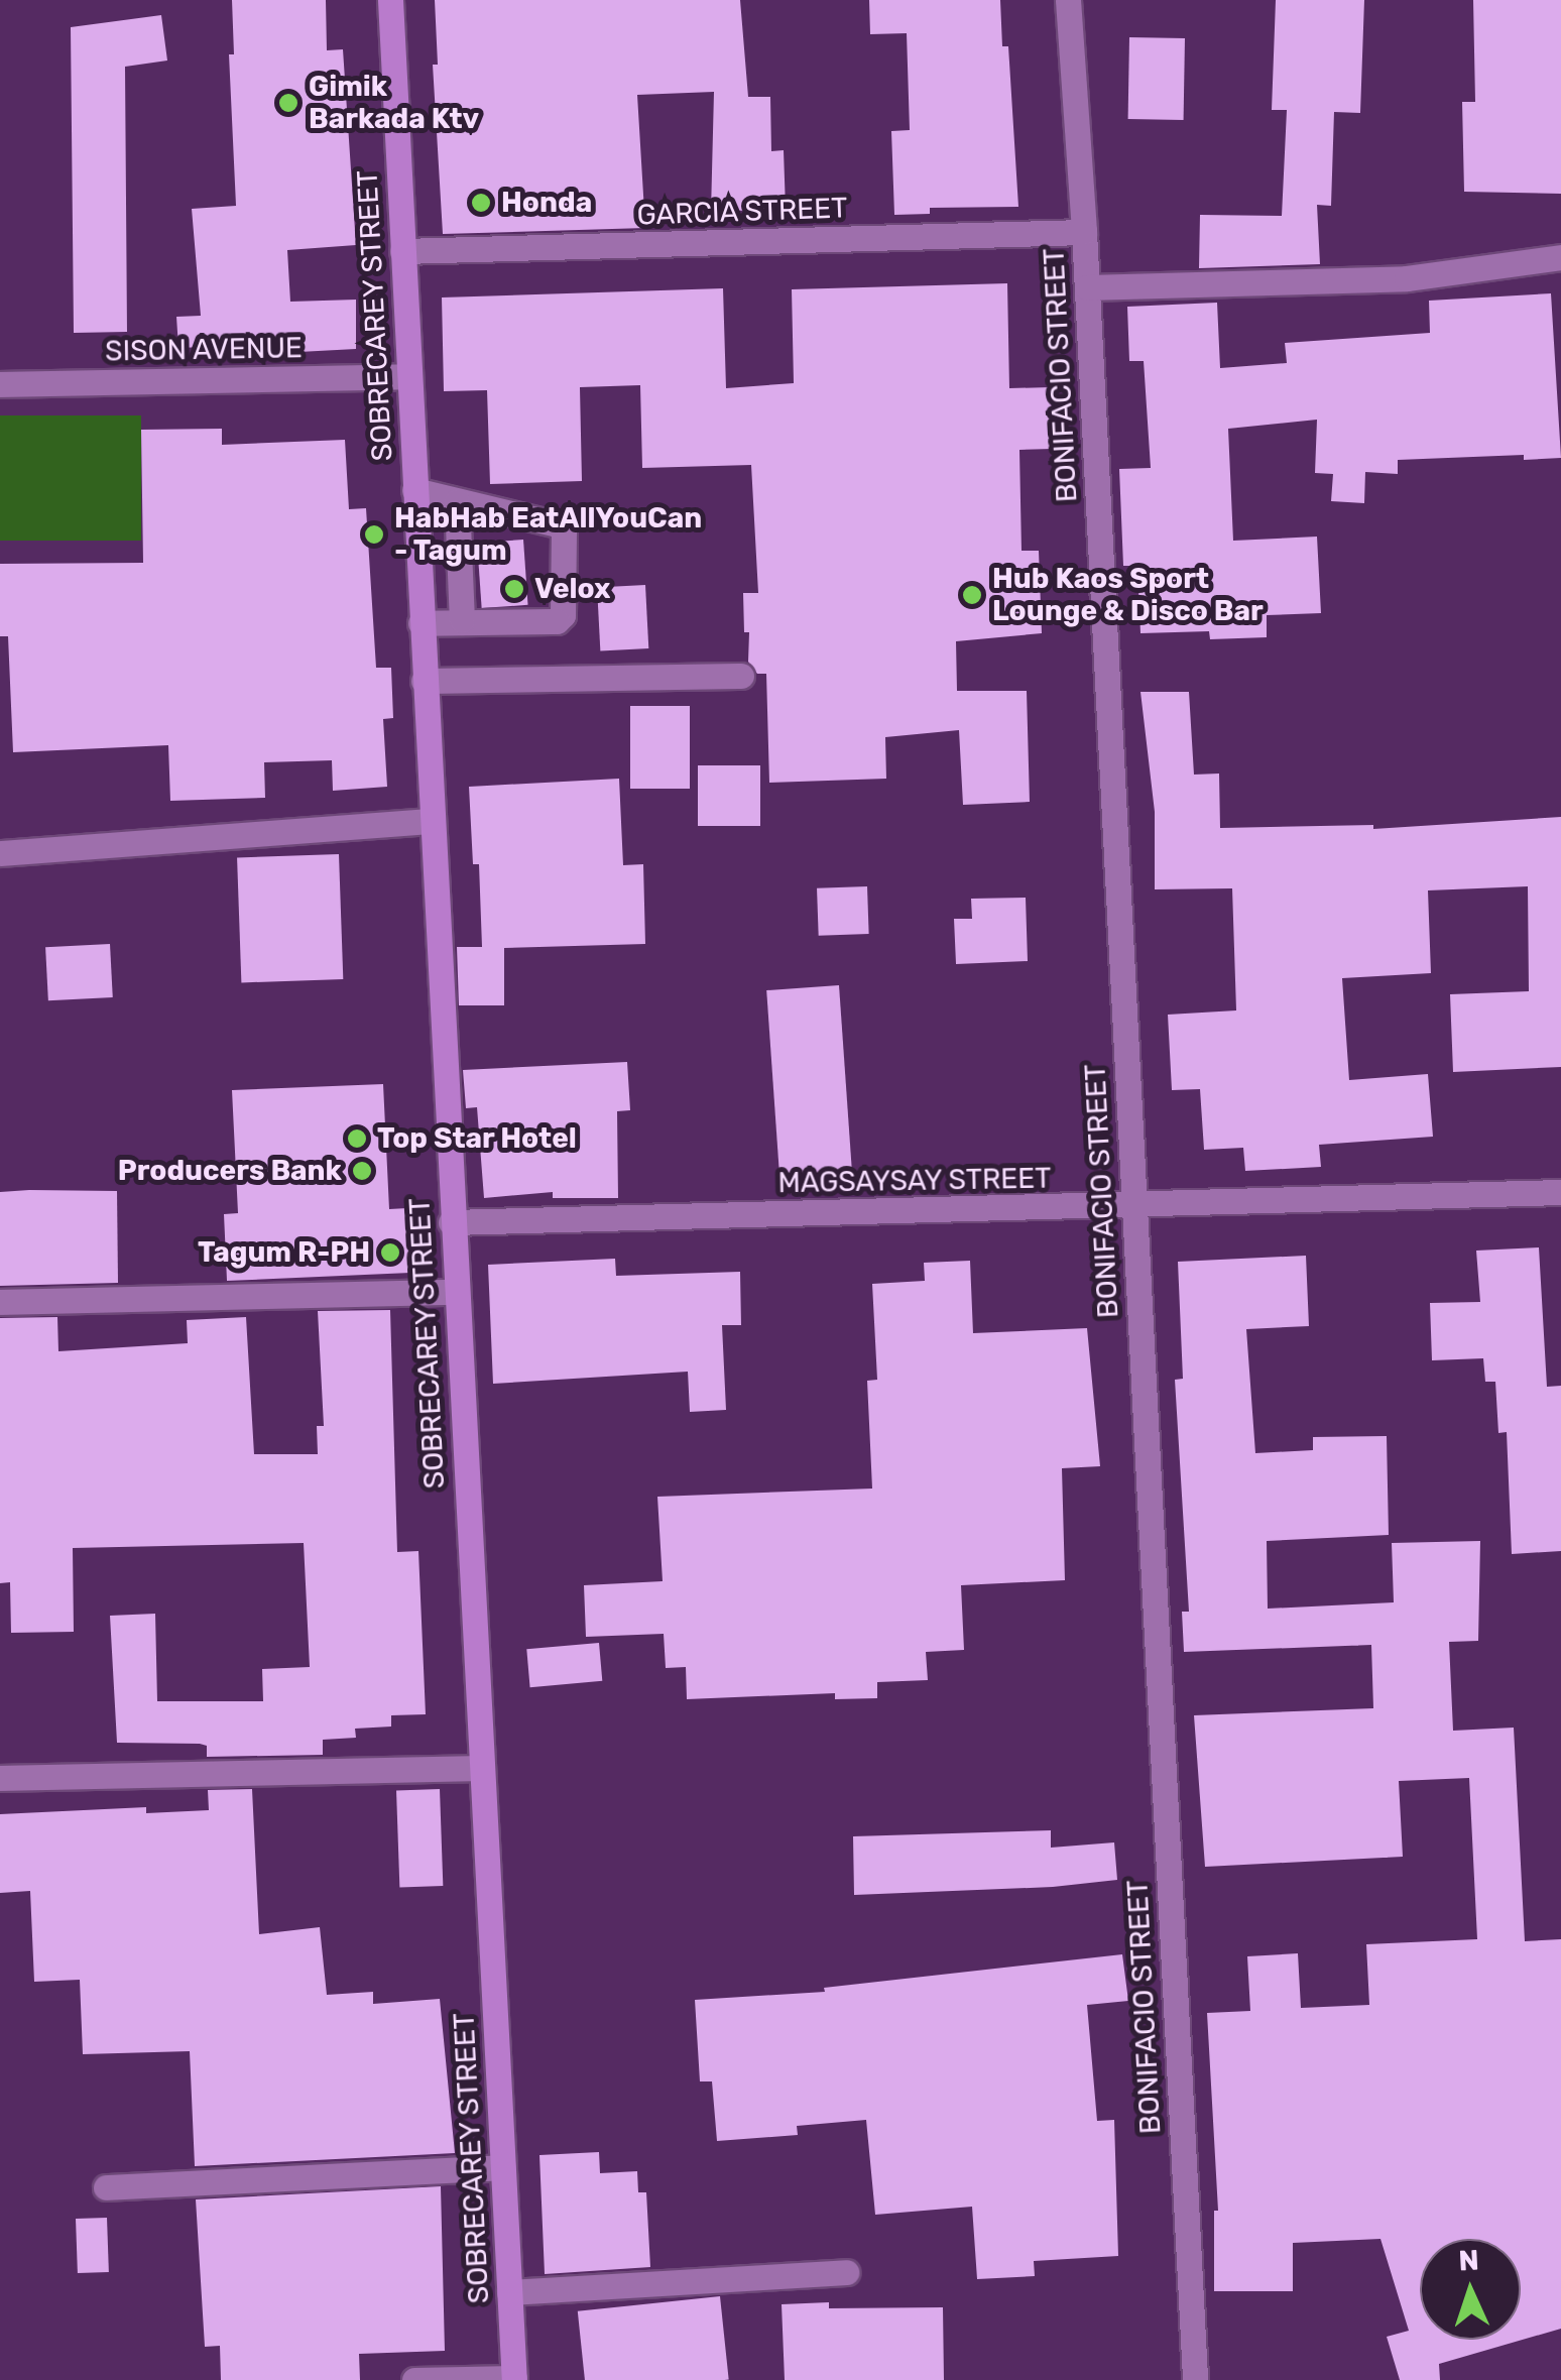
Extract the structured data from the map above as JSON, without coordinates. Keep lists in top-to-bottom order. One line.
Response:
{"streets":{"main road":["SOBRECAREY STREET"],"street":["GARCIA STREET","SISON AVENUE","BONIFACIO STREET","MAGSAYSAY STREET"]},"crossings":[["GARCIA STREET","SOBRECAREY STREET"],["GARCIA STREET","BONIFACIO STREET"],["SOBRECAREY STREET","SISON AVENUE"],["SOBRECAREY STREET","MAGSAYSAY STREET"],["BONIFACIO STREET","MAGSAYSAY STREET"]],"places":["Gimik Barkada Ktv","Honda","HabHab EatAllYouCan - Tagum","Velox","Hub Kaos Sport Lounge & Disco Bar","Top Star Hotel","Producers Bank","Tagum R-PH"],"north":"top"}
